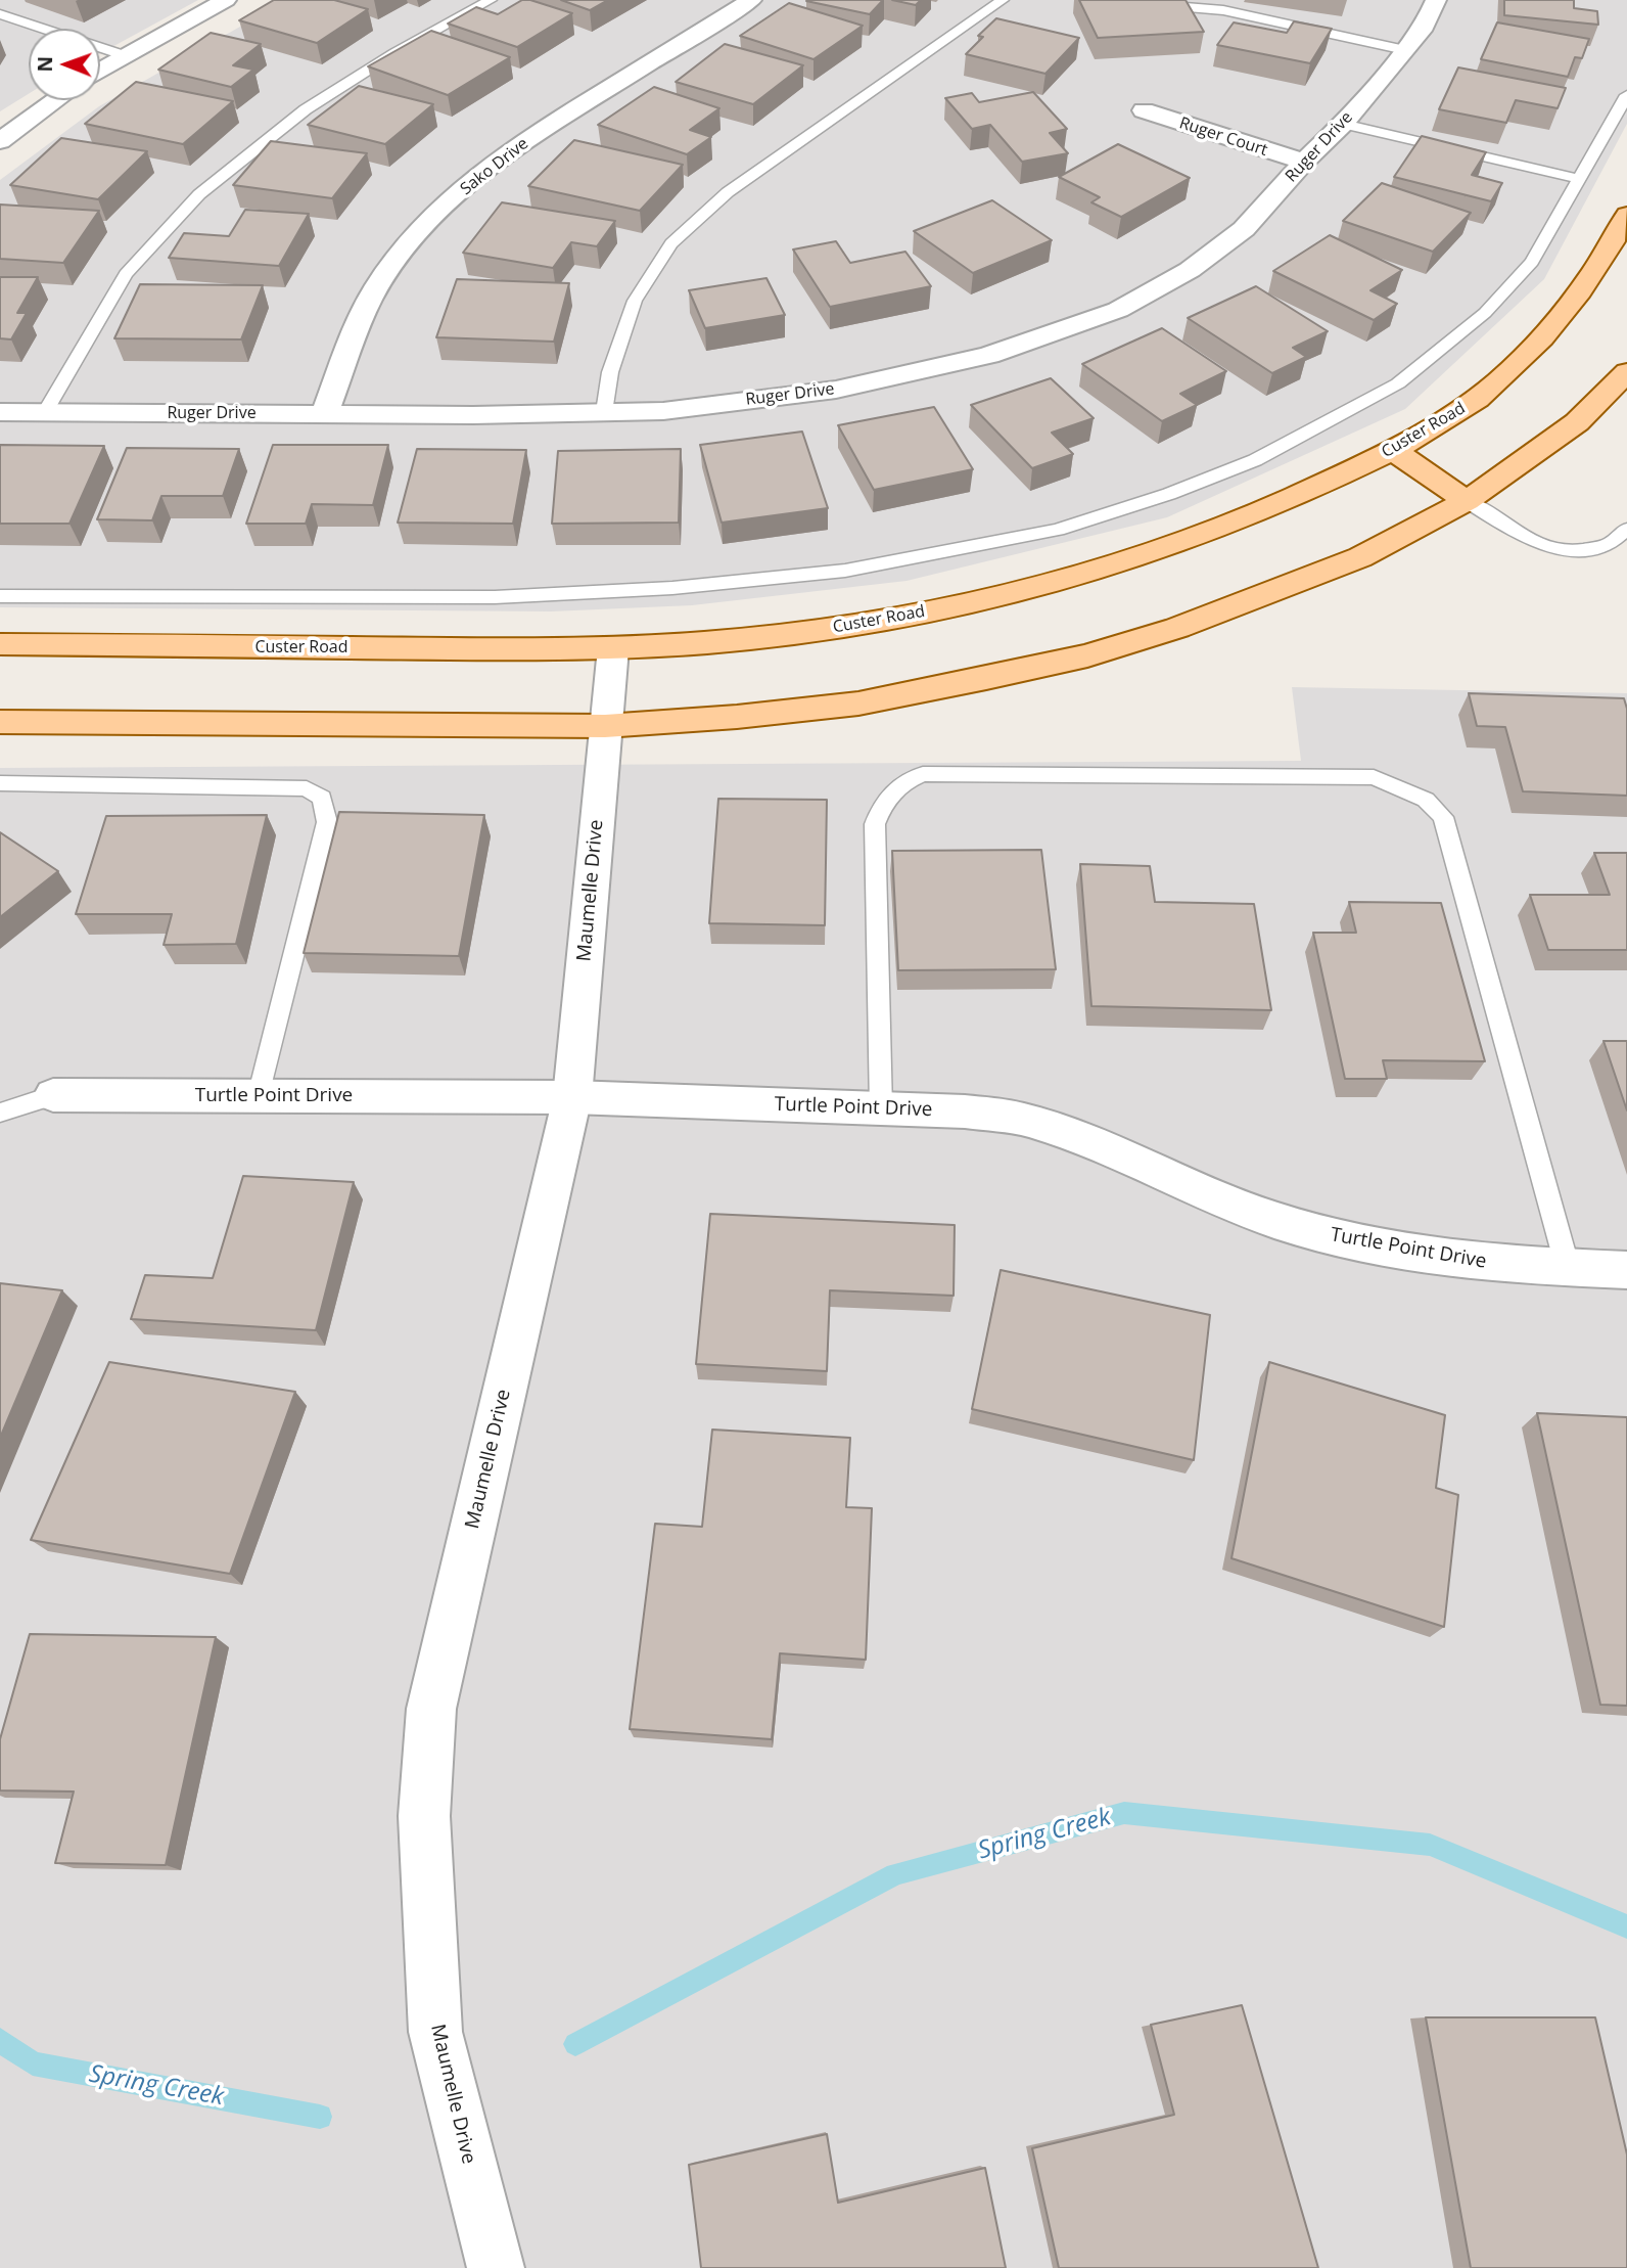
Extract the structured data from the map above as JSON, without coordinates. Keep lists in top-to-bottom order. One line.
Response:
{"streets":{"main road":["Custer Road"],"street":["Ruger Court","Ruger Drive","Sako Drive","Maumelle Drive","Turtle Point Drive"]},"crossings":[["Ruger Court","Ruger Drive"],["Ruger Drive","Sako Drive"],["Custer Road","Maumelle Drive"],["Maumelle Drive","Turtle Point Drive"]],"water":["Spring Creek"],"north":"left"}
